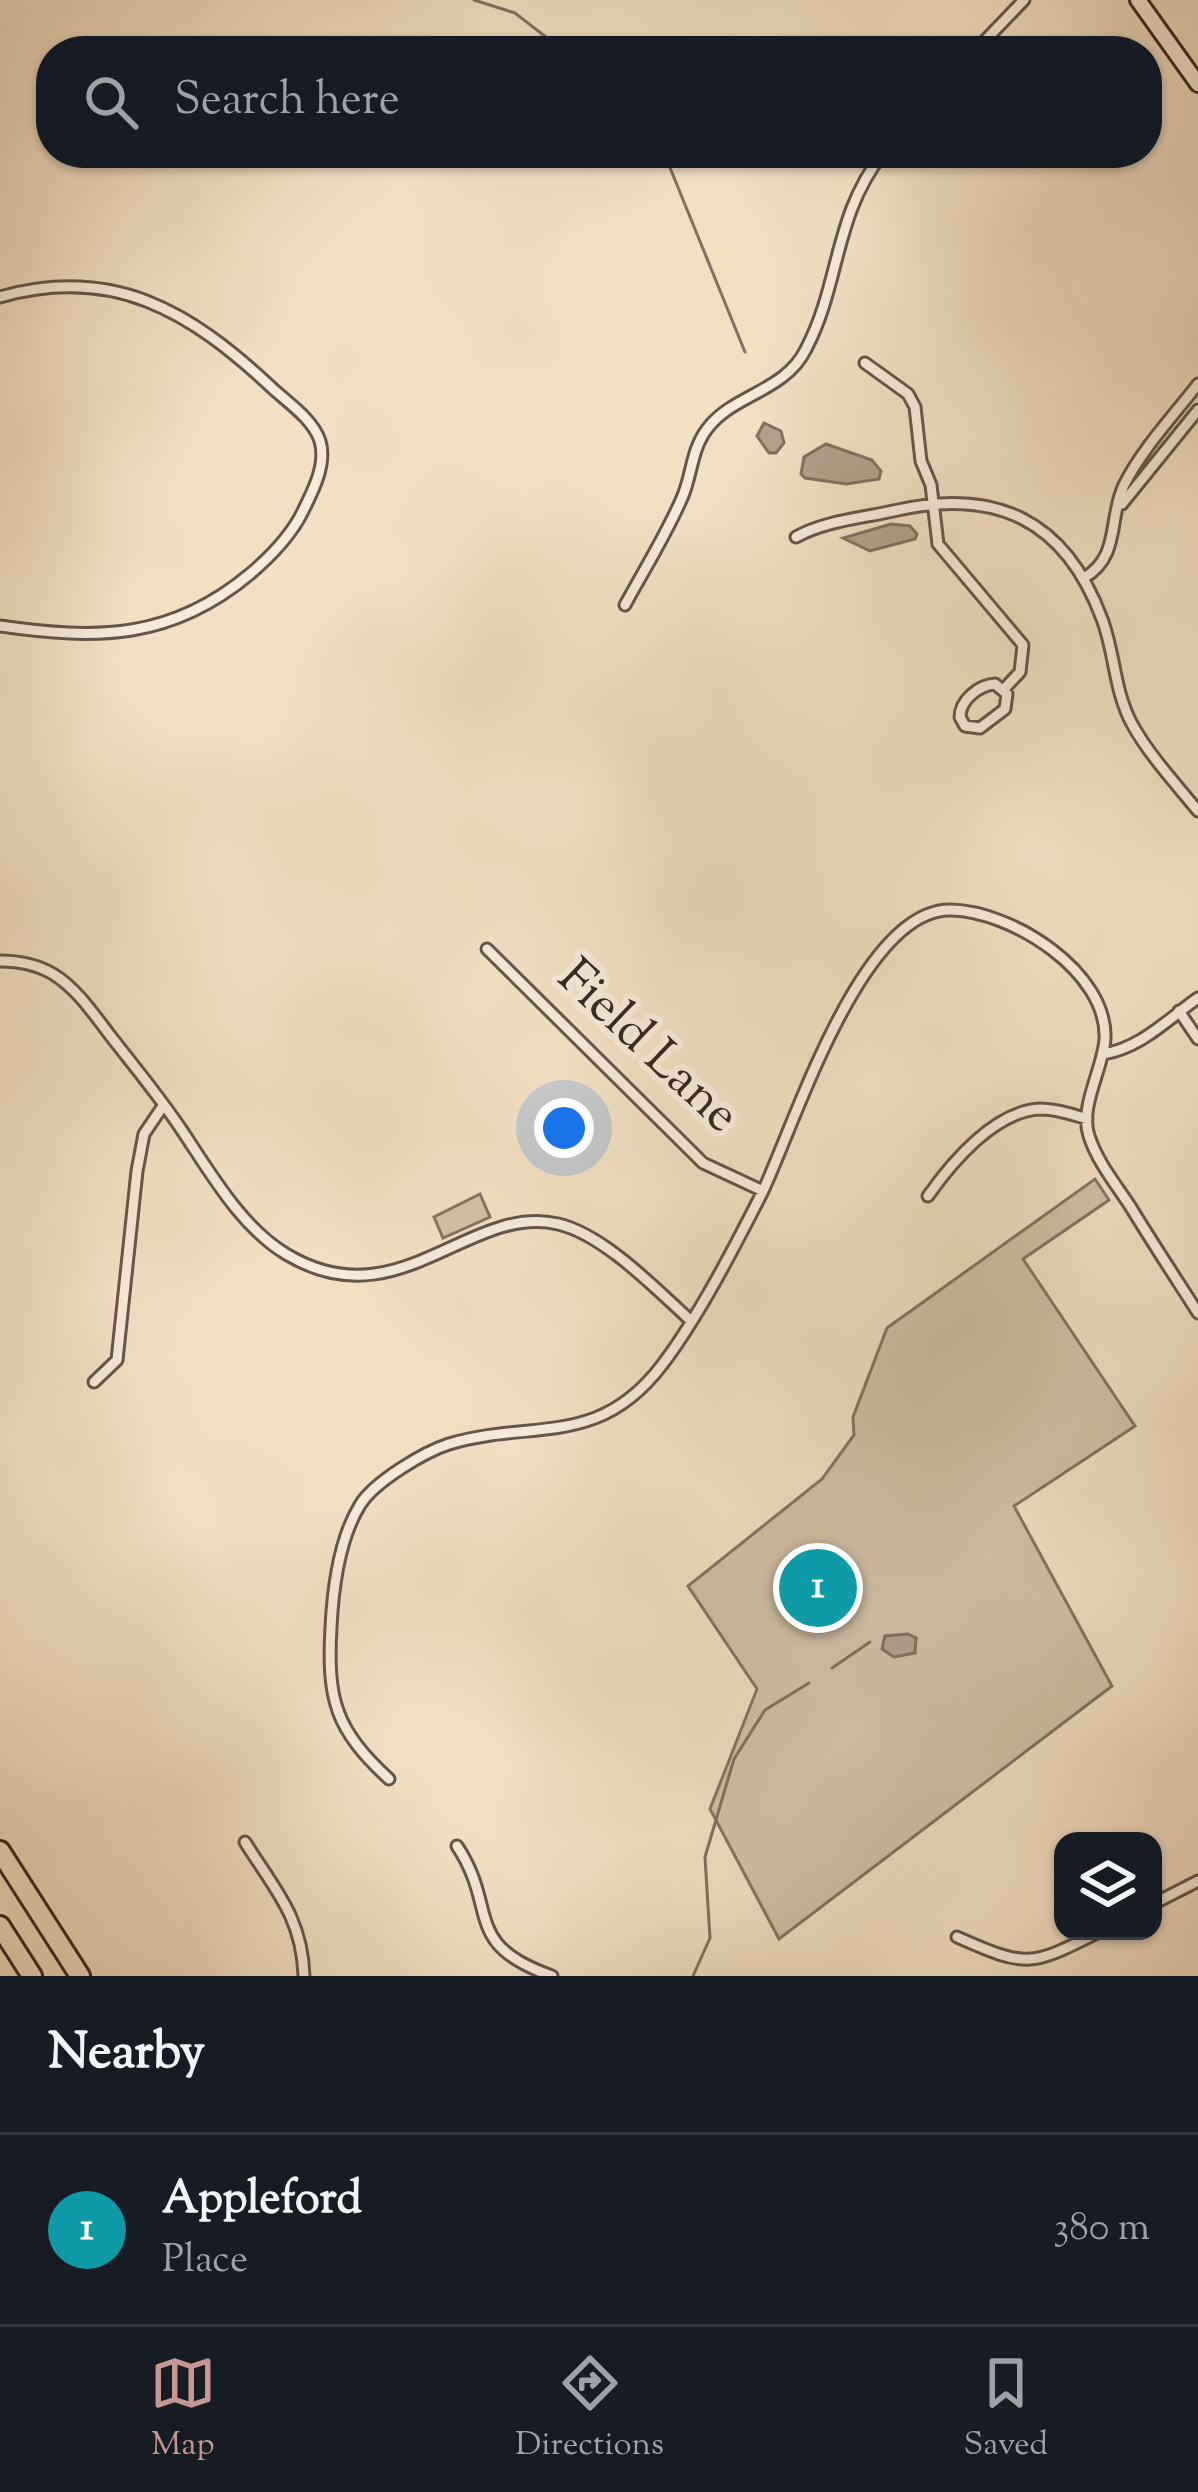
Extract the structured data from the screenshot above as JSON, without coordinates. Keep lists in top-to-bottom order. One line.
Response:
{"streets":{"street":["Field Lane"]},"page":{"search":"Search here","pins":"1","heading":"Nearby","list":[{"mark":"1","name":"Appleford","note":"Place","value":"380 m"}],"nav":["Map","Directions","Saved"]}}
